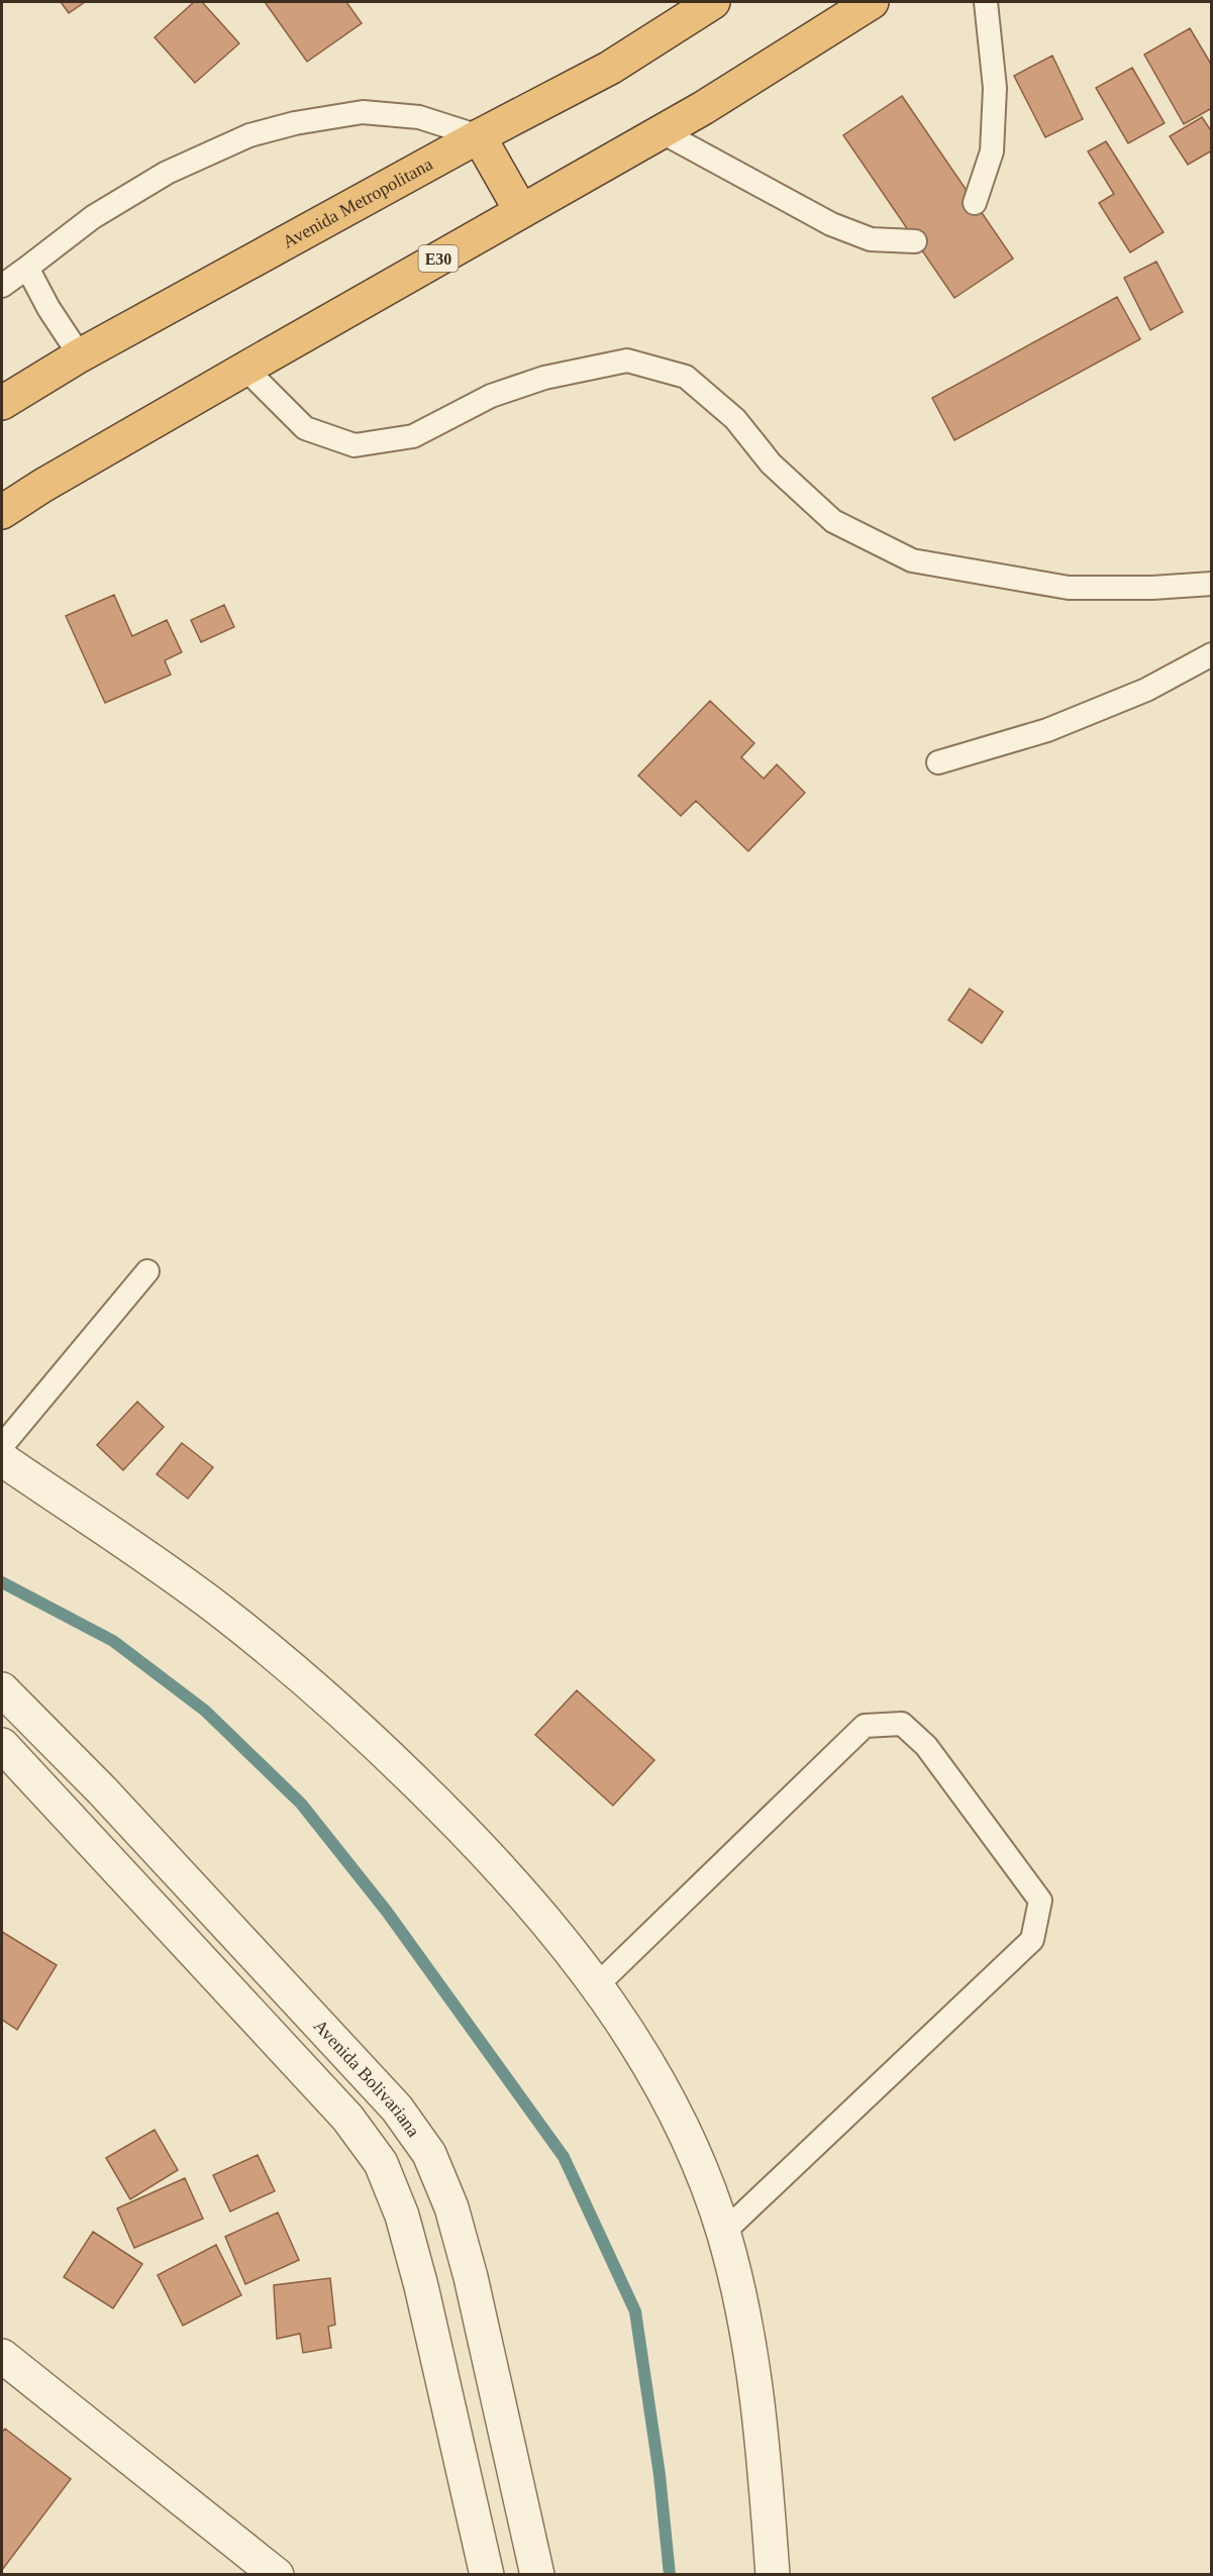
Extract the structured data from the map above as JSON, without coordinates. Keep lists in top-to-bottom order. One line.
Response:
{"streets":{"highway":["Avenida Metropolitana","E30"],"street":["Avenida Bolivariana"]}}
